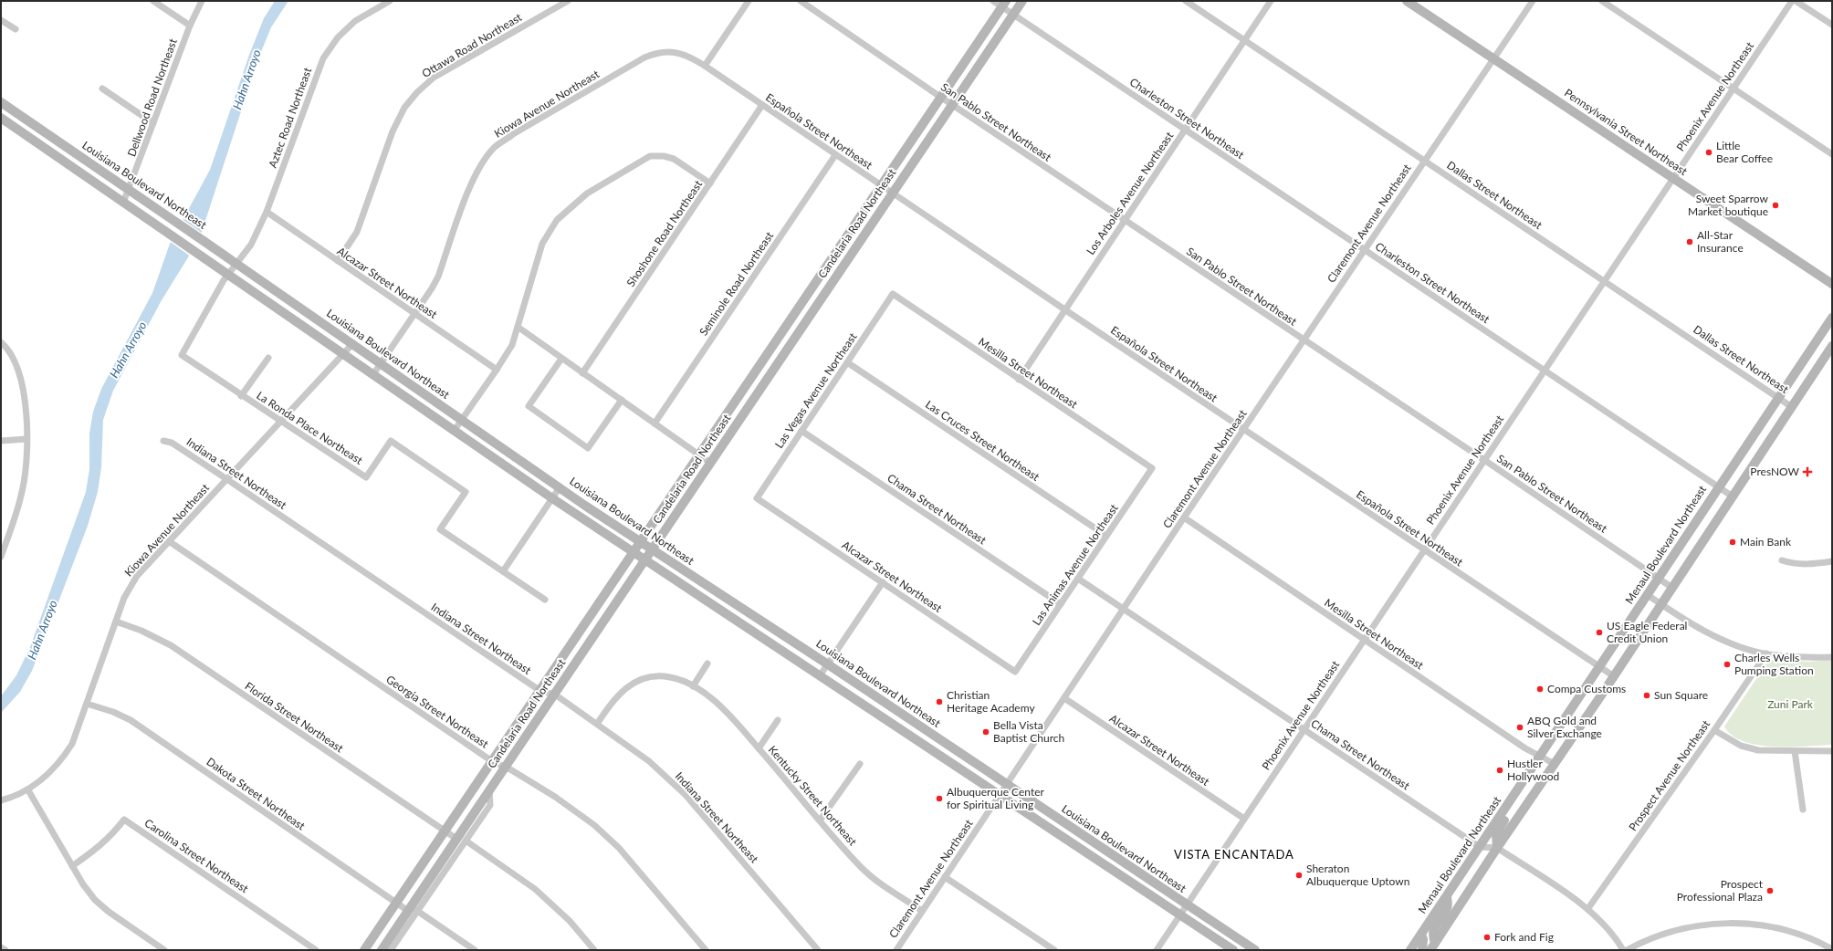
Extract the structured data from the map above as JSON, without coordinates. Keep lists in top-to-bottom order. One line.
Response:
{"streets":{"main road":["Pennsylvania Street Northeast","Louisiana Boulevard Northeast","Candelaria Road Northeast","Menaul Boulevard Northeast"],"street":["Ottawa Road Northeast","Phoenix Avenue Northeast","Dellwood Road Northeast","Kiowa Avenue Northeast","Aztec Road Northeast","Charleston Street Northeast","San Pablo Street Northeast","Española Street Northeast","Los Arboles Avenue Northeast","Dallas Street Northeast","Claremont Avenue Northeast","Shoshone Road Northeast","Alcazar Street Northeast","Seminole Road Northeast","Mesilla Street Northeast","Las Vegas Avenue Northeast","La Ronda Place Northeast","Las Cruces Street Northeast","Indiana Street Northeast","Chama Street Northeast","Las Animas Avenue Northeast","Georgia Street Northeast","Florida Street Northeast","Prospect Avenue Northeast","Dakota Street Northeast","Kentucky Street Northeast","Carolina Street Northeast"]},"crossings":[["Ottawa Road Northeast","Alcazar Street Northeast"],["Phoenix Avenue Northeast","Charleston Street Northeast"],["Phoenix Avenue Northeast","San Pablo Street Northeast"],["Phoenix Avenue Northeast","Española Street Northeast"],["Phoenix Avenue Northeast","Pennsylvania Street Northeast"],["Phoenix Avenue Northeast","Louisiana Boulevard Northeast"],["Phoenix Avenue Northeast","Dallas Street Northeast"],["Phoenix Avenue Northeast","Alcazar Street Northeast"],["Phoenix Avenue Northeast","Mesilla Street Northeast"],["Phoenix Avenue Northeast","Chama Street Northeast"],["Dellwood Road Northeast","Louisiana Boulevard Northeast"],["Kiowa Avenue Northeast","Española Street Northeast"],["Kiowa Avenue Northeast","Louisiana Boulevard Northeast"],["Kiowa Avenue Northeast","Alcazar Street Northeast"],["Kiowa Avenue Northeast","La Ronda Place Northeast"],["Kiowa Avenue Northeast","Indiana Street Northeast"],["Kiowa Avenue Northeast","Georgia Street Northeast"],["Kiowa Avenue Northeast","Florida Street Northeast"],["Kiowa Avenue Northeast","Dakota Street Northeast"],["Aztec Road Northeast","Louisiana Boulevard Northeast"],["Aztec Road Northeast","Alcazar Street Northeast"],["Aztec Road Northeast","La Ronda Place Northeast"],["Charleston Street Northeast","Los Arboles Avenue Northeast"],["Charleston Street Northeast","Candelaria Road Northeast"],["Charleston Street Northeast","Claremont Avenue Northeast"],["Charleston Street Northeast","Menaul Boulevard Northeast"],["San Pablo Street Northeast","Los Arboles Avenue Northeast"],["San Pablo Street Northeast","Candelaria Road Northeast"],["San Pablo Street Northeast","Claremont Avenue Northeast"],["San Pablo Street Northeast","Menaul Boulevard Northeast"],["Española Street Northeast","Los Arboles Avenue Northeast"],["Española Street Northeast","Candelaria Road Northeast"],["Española Street Northeast","Claremont Avenue Northeast"],["Española Street Northeast","Shoshone Road Northeast"],["Española Street Northeast","Seminole Road Northeast"],["Española Street Northeast","Menaul Boulevard Northeast"],["Pennsylvania Street Northeast","Claremont Avenue Northeast"],["Louisiana Boulevard Northeast","Candelaria Road Northeast"],["Louisiana Boulevard Northeast","Claremont Avenue Northeast"],["Louisiana Boulevard Northeast","La Ronda Place Northeast"],["Los Arboles Avenue Northeast","Dallas Street Northeast"],["Los Arboles Avenue Northeast","Mesilla Street Northeast"],["Dallas Street Northeast","Claremont Avenue Northeast"],["Dallas Street Northeast","Menaul Boulevard Northeast"],["Candelaria Road Northeast","Indiana Street Northeast"],["Candelaria Road Northeast","Georgia Street Northeast"],["Candelaria Road Northeast","Florida Street Northeast"],["Candelaria Road Northeast","Dakota Street Northeast"],["Claremont Avenue Northeast","Alcazar Street Northeast"],["Claremont Avenue Northeast","Mesilla Street Northeast"],["Claremont Avenue Northeast","Chama Street Northeast"],["Claremont Avenue Northeast","Kentucky Street Northeast"],["Alcazar Street Northeast","Las Vegas Avenue Northeast"],["Alcazar Street Northeast","Las Animas Avenue Northeast"],["Mesilla Street Northeast","Las Vegas Avenue Northeast"],["Mesilla Street Northeast","Menaul Boulevard Northeast"],["Mesilla Street Northeast","Las Animas Avenue Northeast"],["Las Vegas Avenue Northeast","Las Cruces Street Northeast"],["Las Vegas Avenue Northeast","Chama Street Northeast"],["Las Cruces Street Northeast","Las Animas Avenue Northeast"],["Indiana Street Northeast","Kentucky Street Northeast"],["Chama Street Northeast","Menaul Boulevard Northeast"],["Chama Street Northeast","Las Animas Avenue Northeast"]],"districts":["VISTA ENCANTADA"],"water":["Hahn Arroyo"],"parks":["Zuni Park"],"places":{"other":["Little Bear Coffee","Sweet Sparrow Market boutique","All-Star Insurance","Main Bank","US Eagle Federal Credit Union","Charles Wells Pumping Station","Compa Customs","Sun Square","Christian Heritage Academy","ABQ Gold and Silver Exchange","Bella Vista Baptist Church","Hustler Hollywood","Albuquerque Center for Spiritual Living","Sheraton Albuquerque Uptown","Prospect Professional Plaza","Fork and Fig"],"health":["PresNOW"]}}
